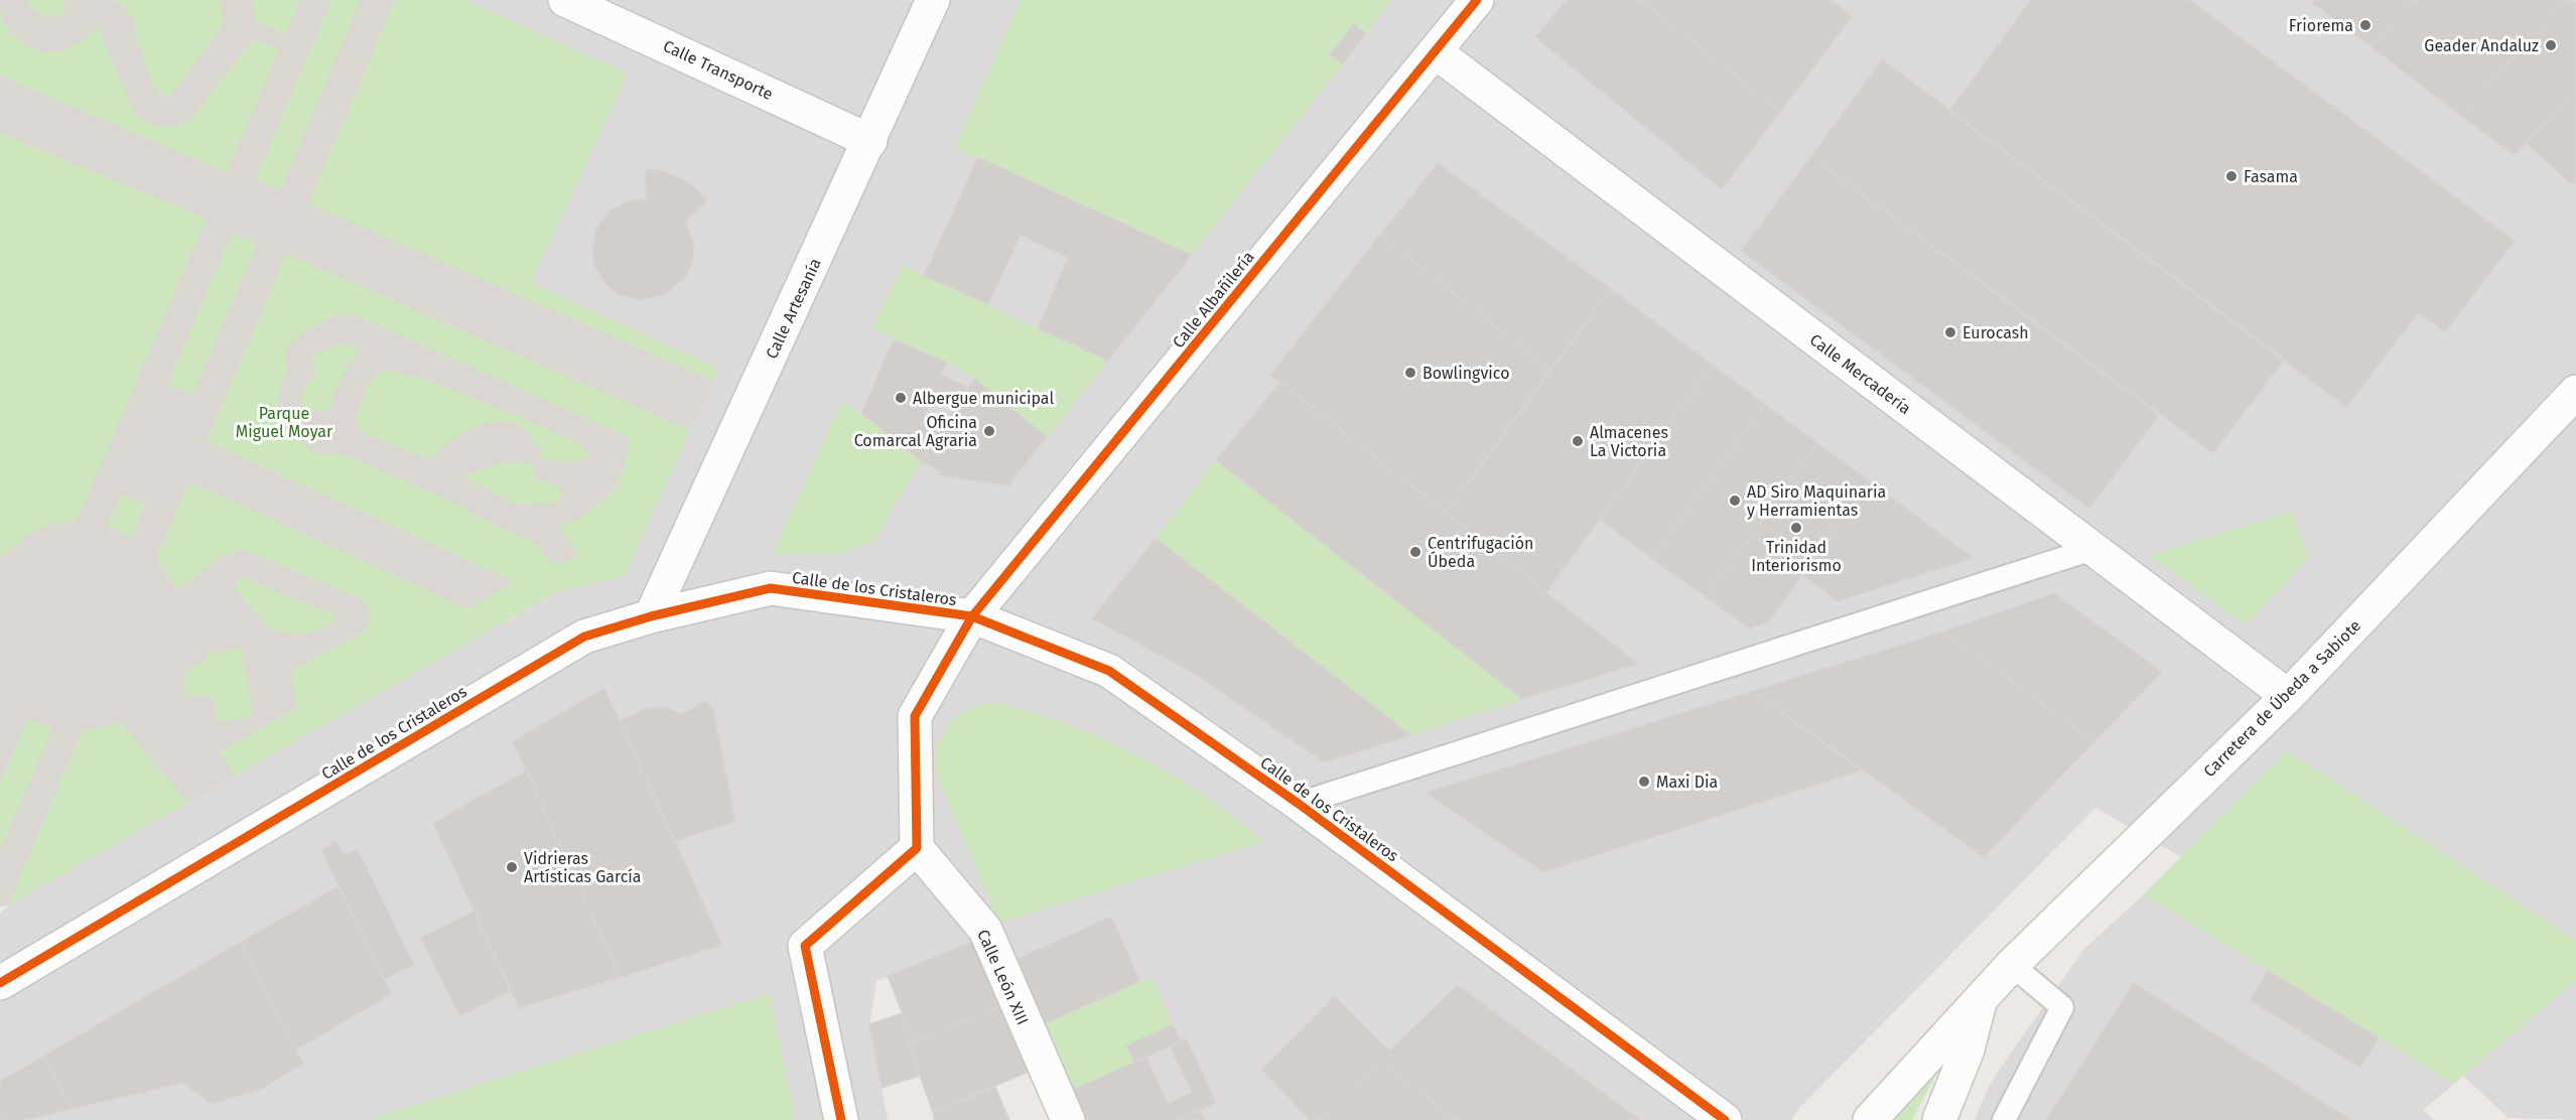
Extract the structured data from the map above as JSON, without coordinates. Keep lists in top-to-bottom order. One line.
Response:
{"streets":{"street":["Calle Transporte","Calle Albañilería","Calle Artesanía","Calle Mercadería","Calle de los Cristaleros","Carretera de Úbeda a Sabiote","Calle León XIII"]},"crossings":[["Calle Transporte","Calle Artesanía"],["Calle Albañilería","Calle Mercadería"],["Calle Albañilería","Calle de los Cristaleros"],["Calle Albañilería","Calle León XIII"],["Calle Artesanía","Calle de los Cristaleros"],["Calle Mercadería","Carretera de Úbeda a Sabiote"]],"parks":["Parque Miguel Moyar"],"places":["Friorema","Geader Andaluz","Fasama","Eurocash","Bowlingvico","Albergue municipal","Oficina Comarcal Agraria","Almacenes La Victoria","AD Siro Maquinaria y Herramientas","Trinidad Interiorismo","Centrifugación Úbeda","Maxi Dia","Vidrieras Artísticas García"]}
